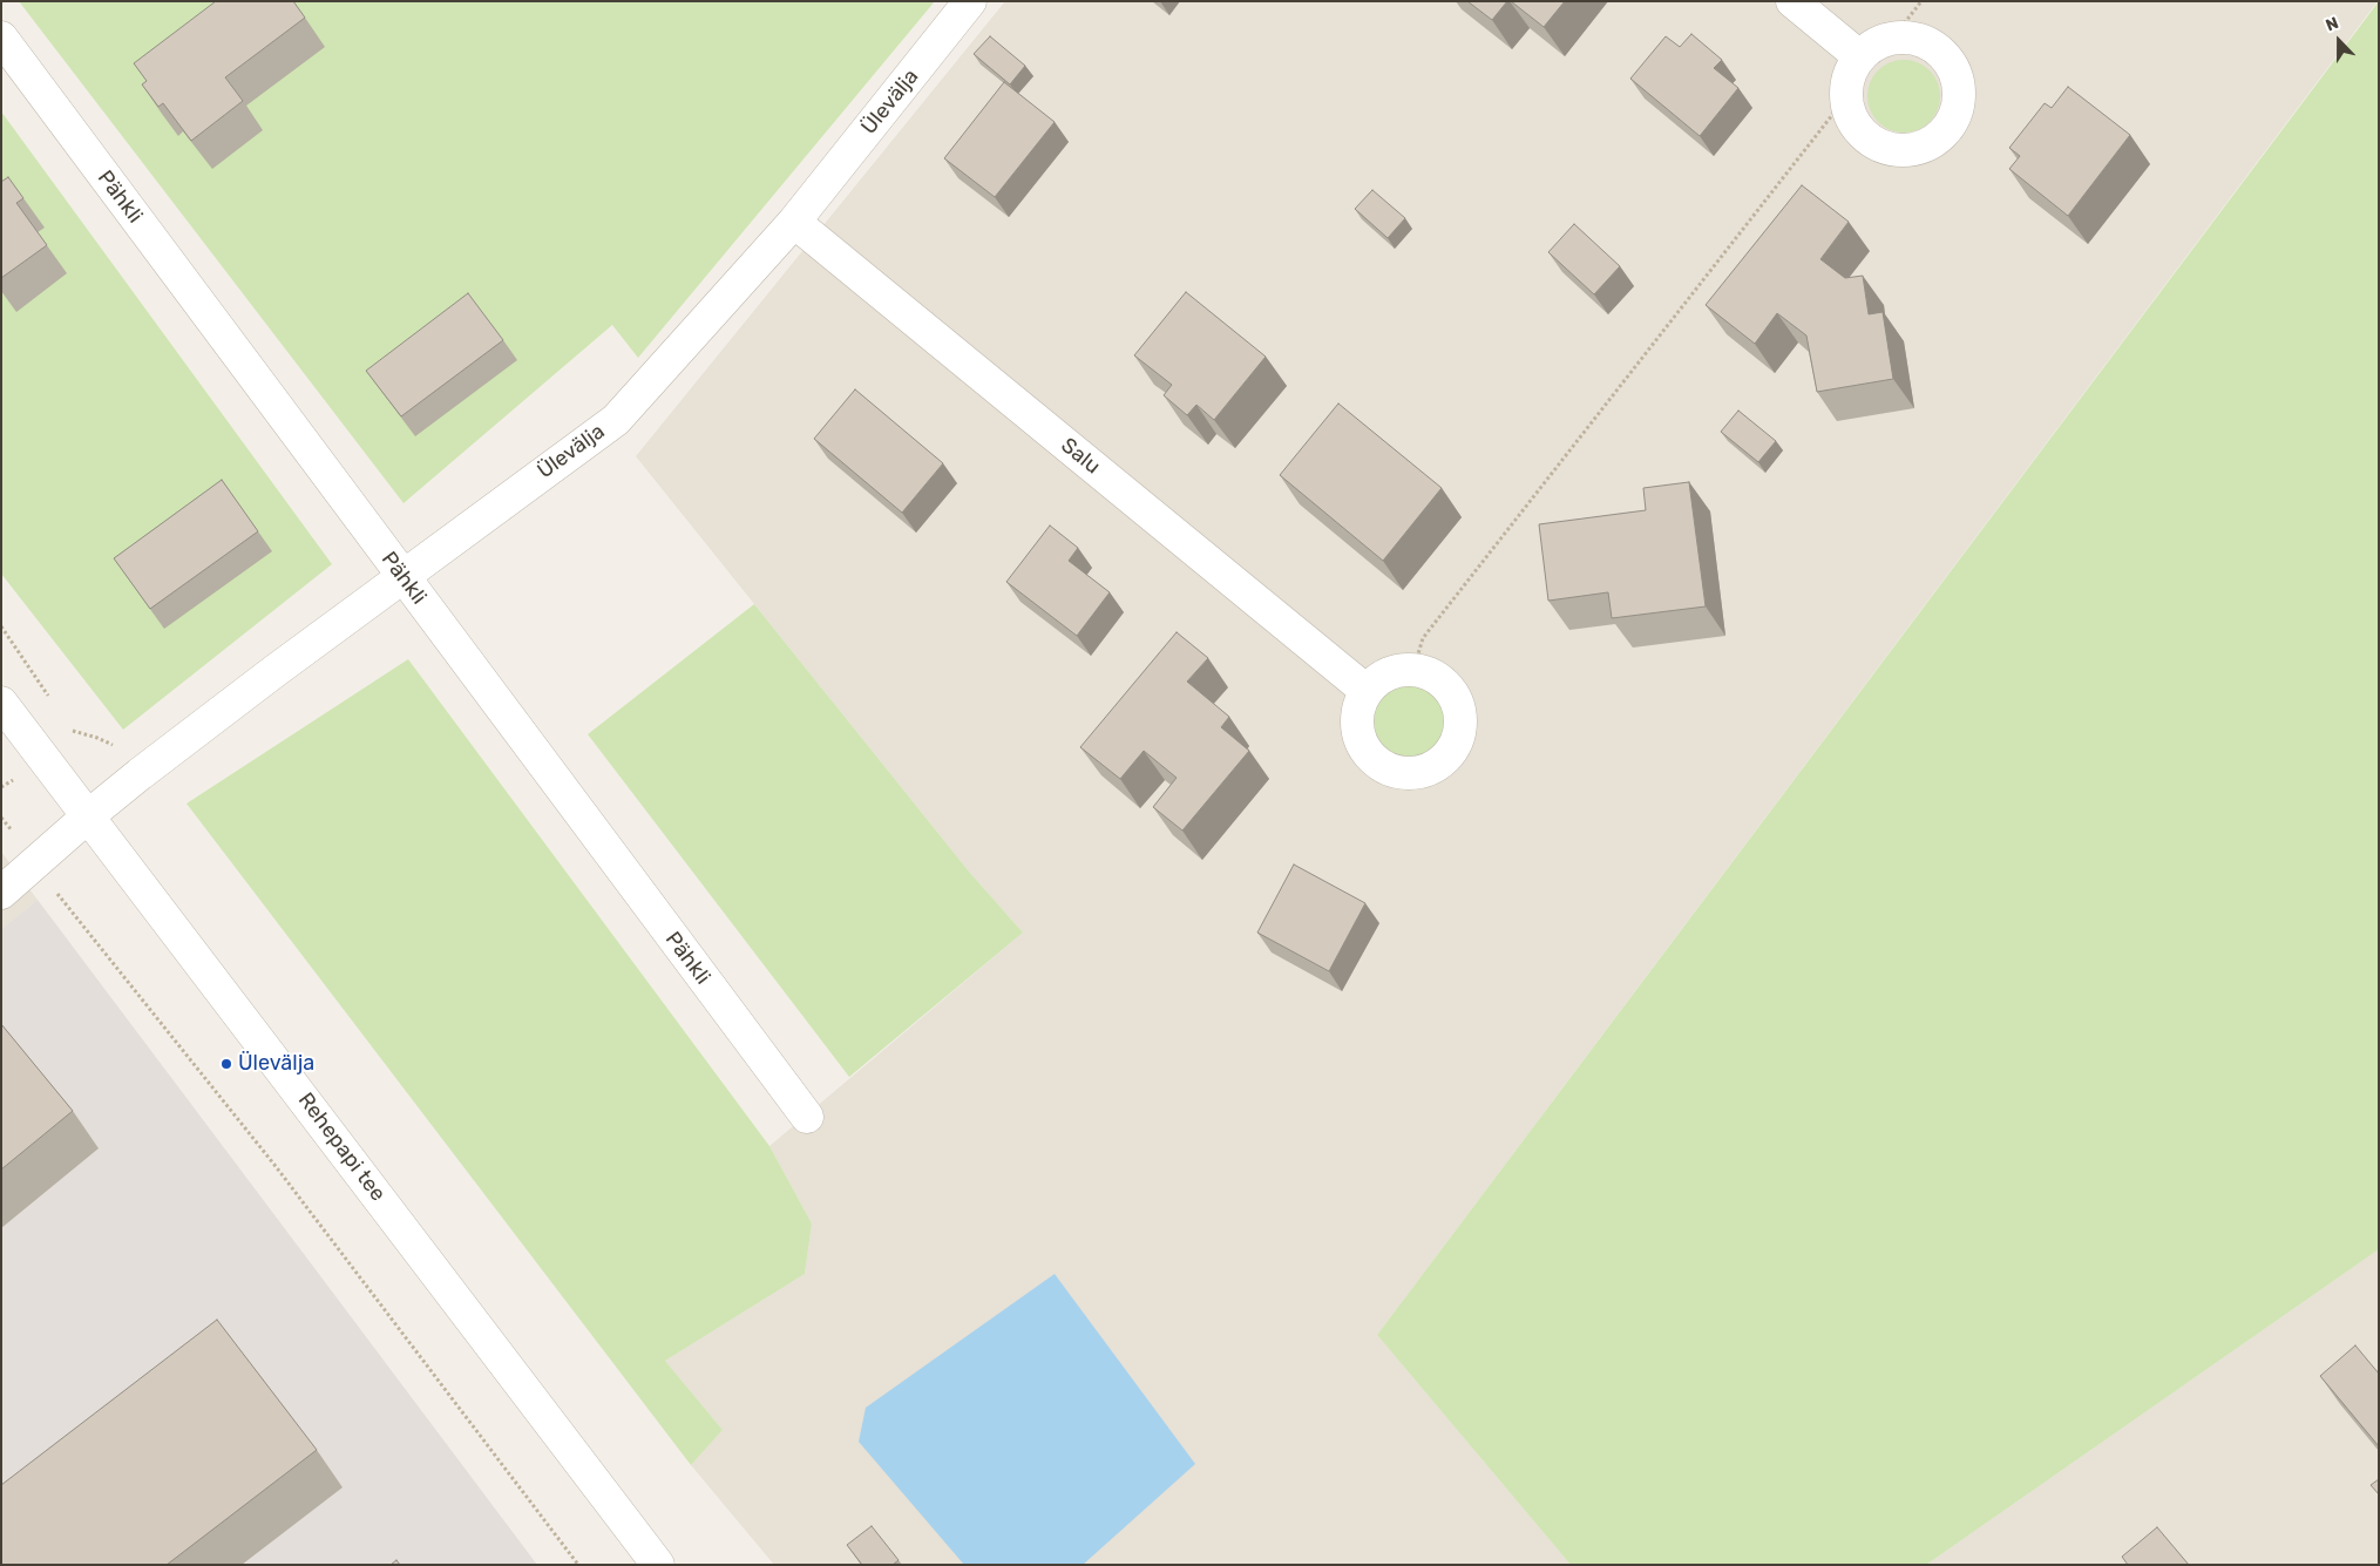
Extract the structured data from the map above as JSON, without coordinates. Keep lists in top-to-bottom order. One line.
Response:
{"streets":{"street":["Ülevälja","Pähkli","Salu","Rehepapi tee"]},"crossings":[["Ülevälja","Pähkli"],["Ülevälja","Salu"],["Ülevälja","Rehepapi tee"]],"places":["Ülevälja"],"north":"top"}
